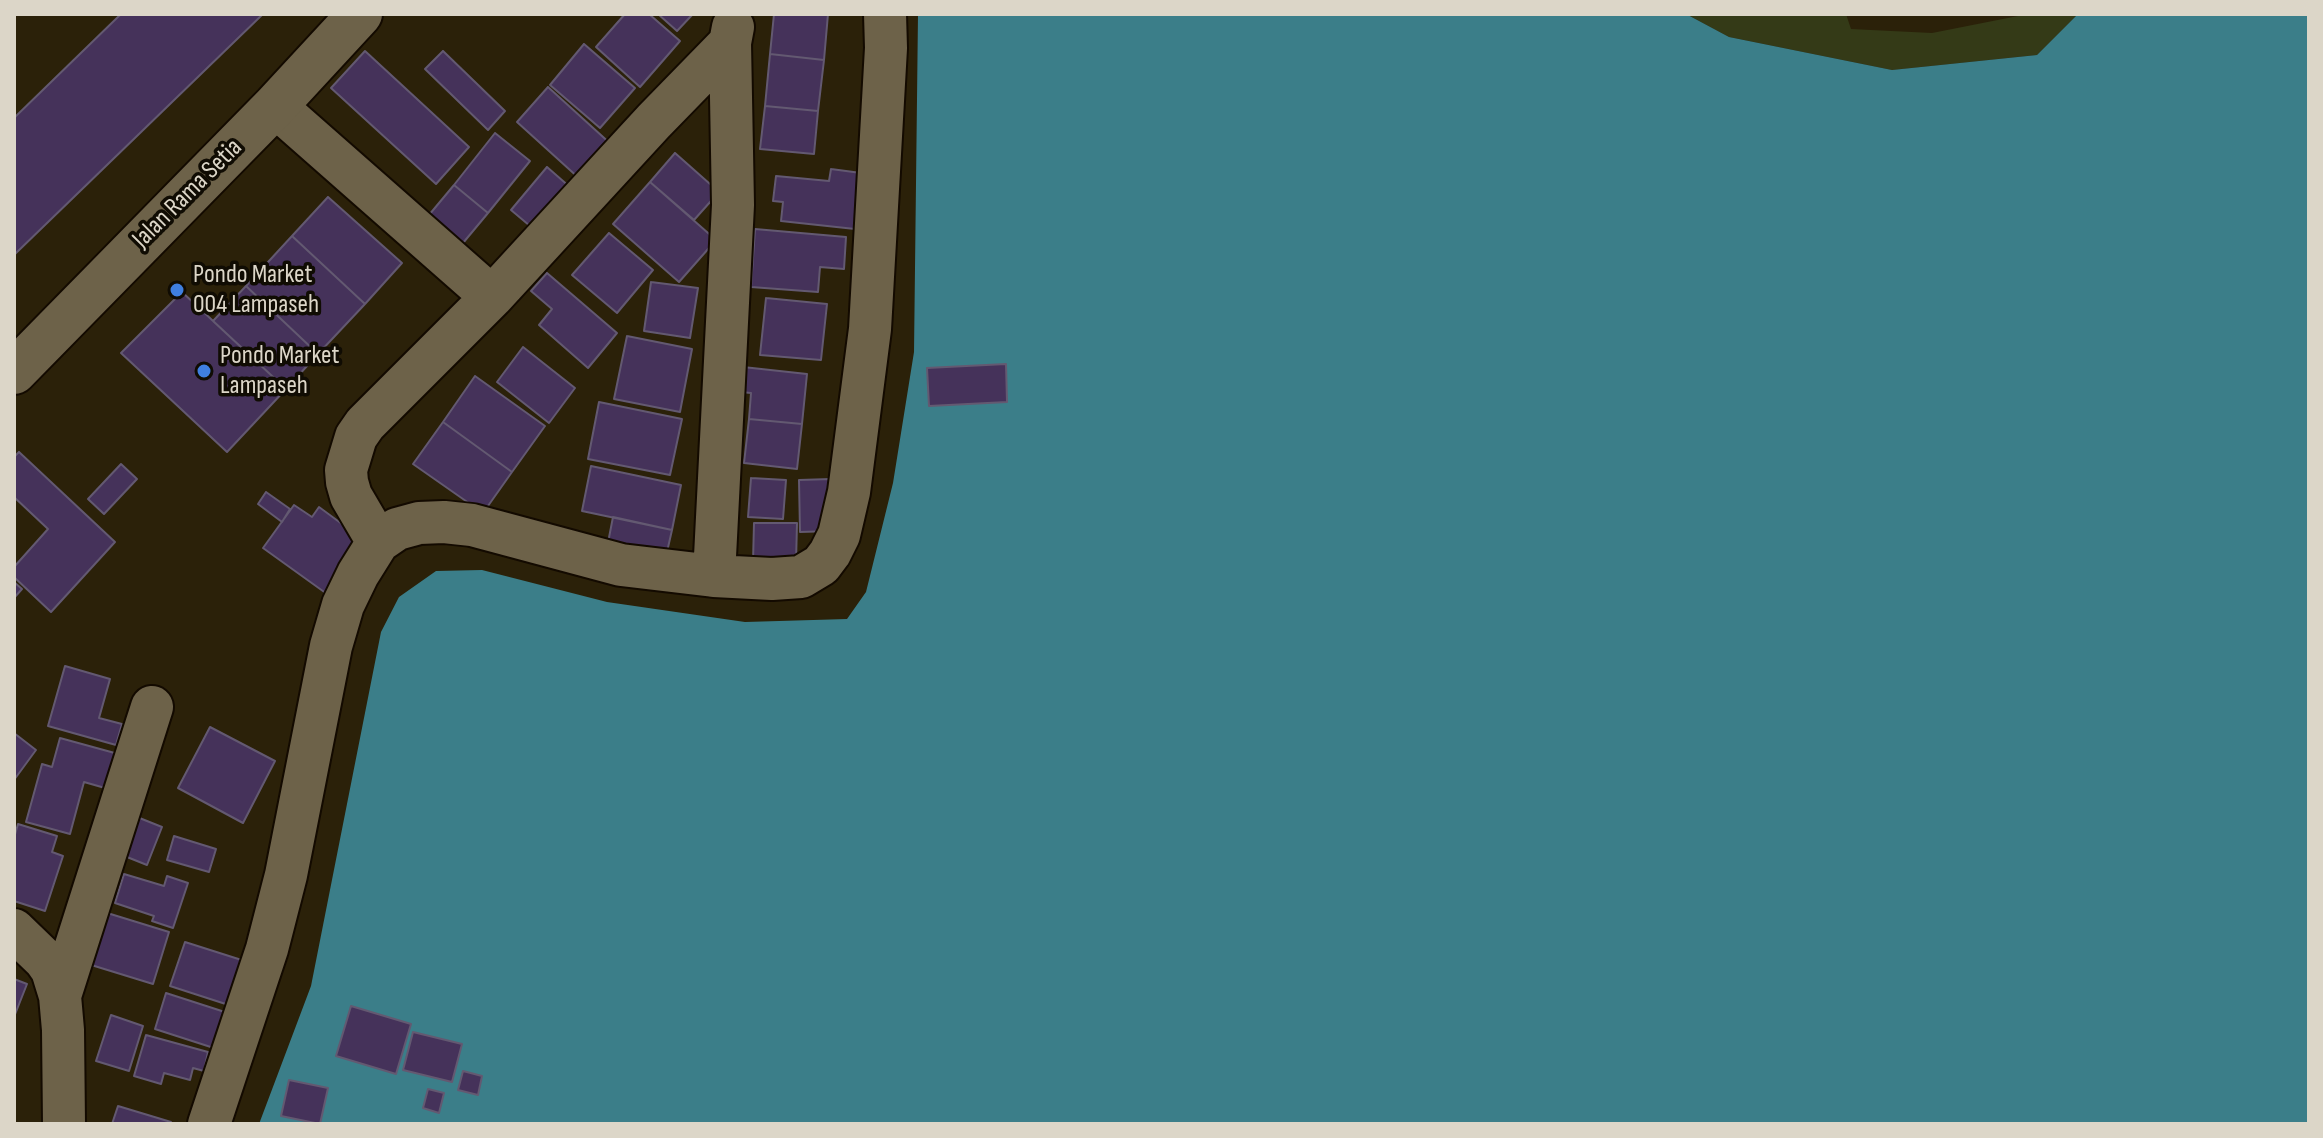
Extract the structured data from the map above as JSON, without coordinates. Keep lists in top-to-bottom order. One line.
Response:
{"streets":{"street":["Jalan Rama Setia"]},"places":["Pondo Market 004 Lampaseh","Pondo Market Lampaseh"]}
